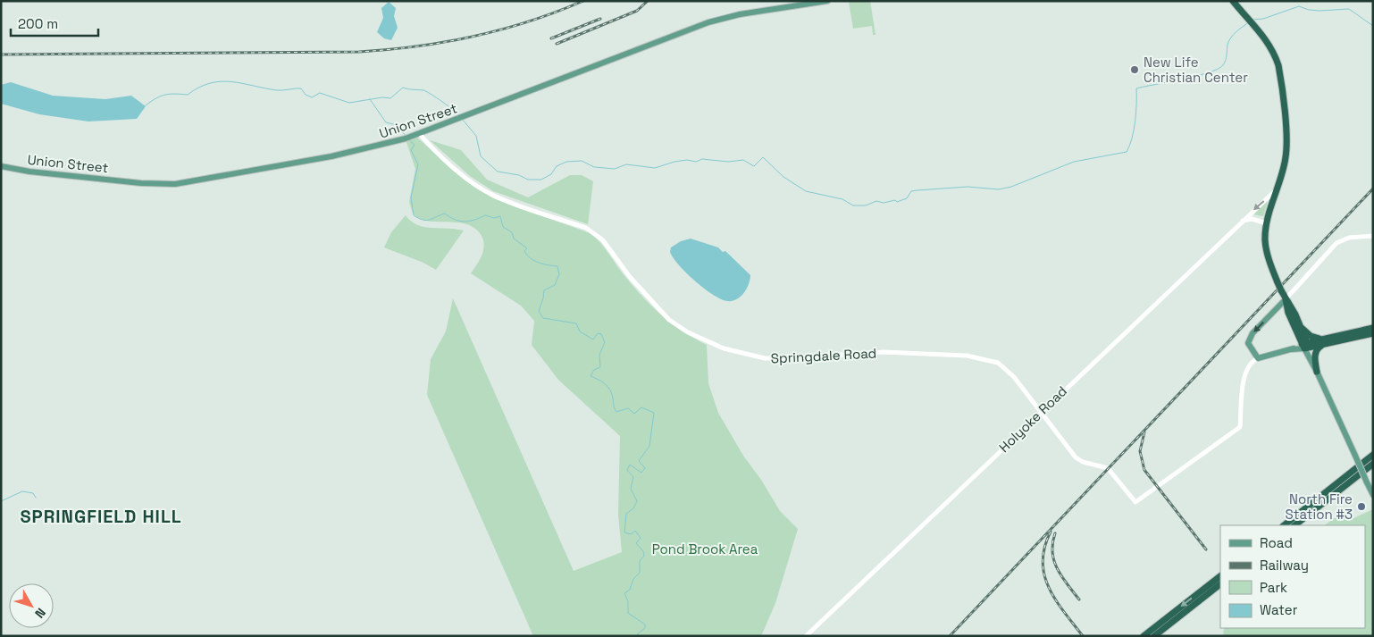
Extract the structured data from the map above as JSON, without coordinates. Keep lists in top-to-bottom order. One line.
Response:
{"streets":{"main road":["Union Street"],"street":["Springdale Road","Holyoke Road"]},"crossings":[["Union Street","Springdale Road"],["Springdale Road","Holyoke Road"]],"districts":["SPRINGFIELD HILL"],"parks":["Pond Brook Area"],"places":["New Life Christian Center","North Fire Station #3"],"legend":["Road","Railway","Park","Water"],"scale_bar":"200 m","north":"bottom right"}
